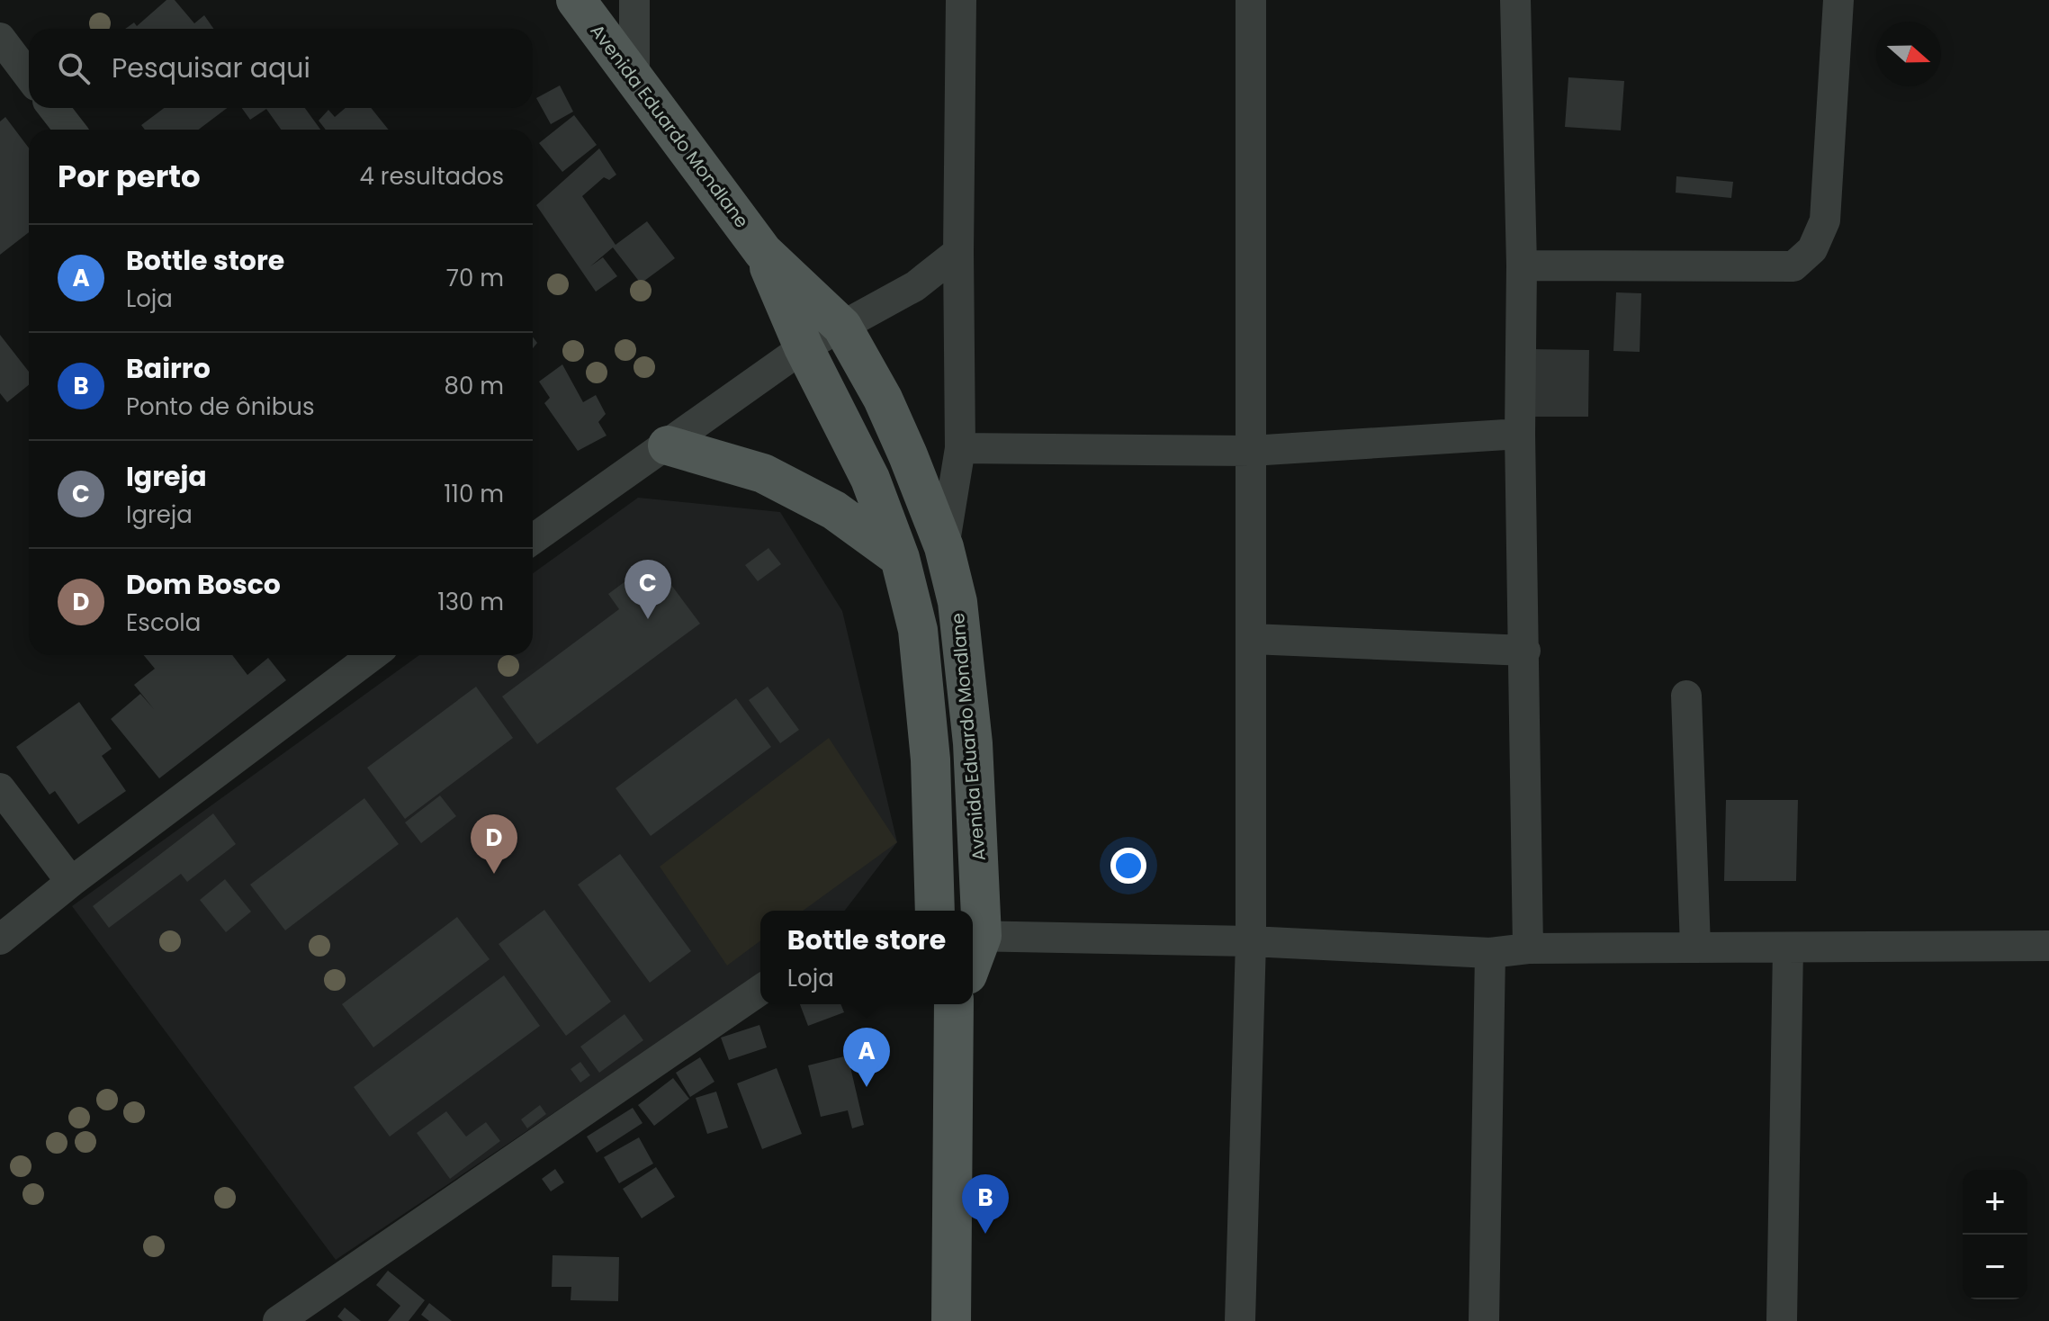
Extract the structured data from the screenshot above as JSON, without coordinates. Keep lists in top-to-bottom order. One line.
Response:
{"streets":{"main road":["Avenida Eduardo Mondlane"]},"north":"right","page":{"search":"Pesquisar aqui","heading":["Por perto","4 resultados"],"list":[{"mark":"A","name":"Bottle store","note":"Loja","value":"70 m"},{"mark":"B","name":"Bairro","note":"Ponto de ônibus","value":"80 m"},{"mark":"C","name":"Igreja","note":"Igreja","value":"110 m"},{"mark":"D","name":"Dom Bosco","note":"Escola","value":"130 m"}],"pins":["C","D","A","B"],"popup":["Bottle store","Loja"],"map_buttons":["+","−"]}}
